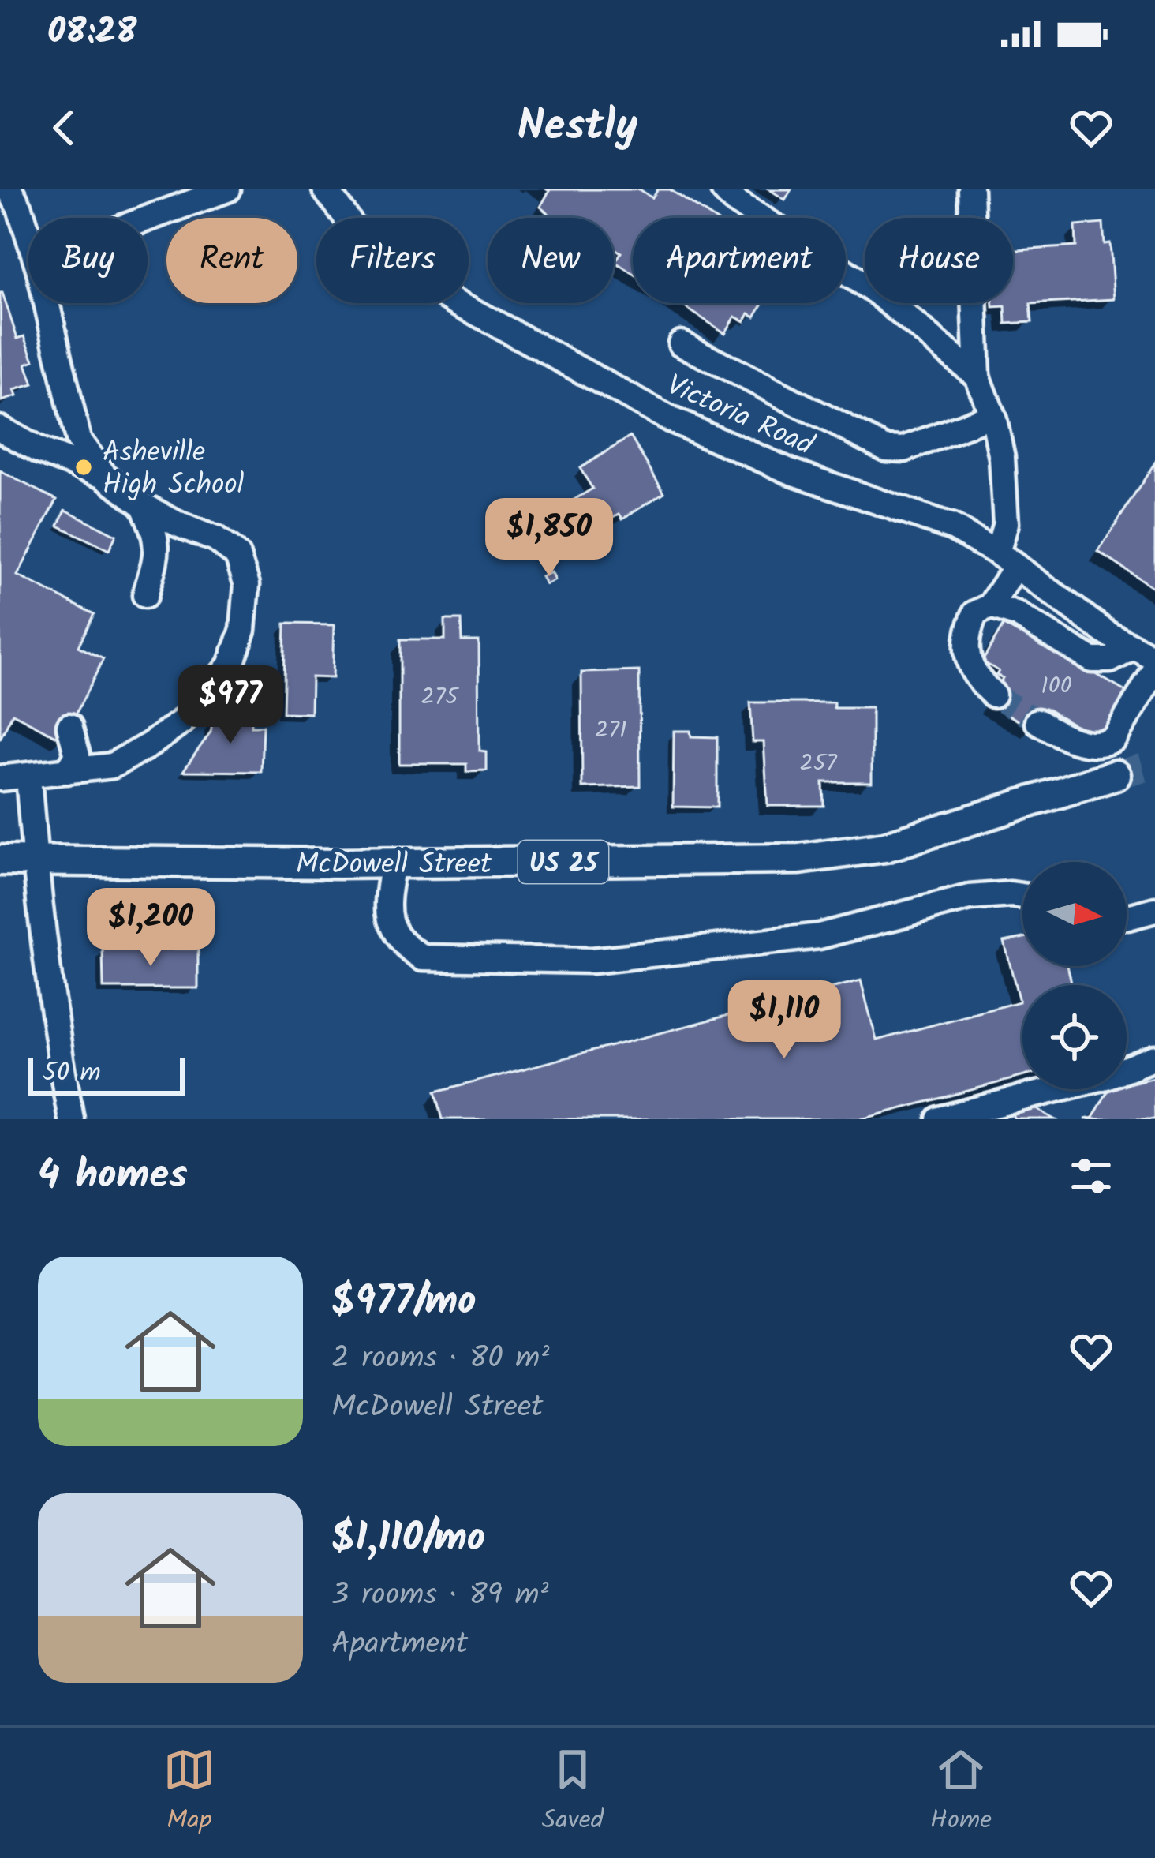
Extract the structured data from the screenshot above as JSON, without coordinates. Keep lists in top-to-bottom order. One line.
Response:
{"streets":{"main road":["US 25","McDowell Street"],"street":["Victoria Road"]},"places":["Asheville High School"],"house_numbers":["100","275","271","257"],"scale_bar":"50 m","north":"right","page":{"status":"08:28","header":"Nestly","chip":["Buy","Rent","Filters","New","Apartment","House"],"price":["$1,850","$977","$1,200","$1,110"],"scale":"50 m","heading":"4 homes","list":[{"name":"$977/mo","note":"2 rooms · 80 m² · McDowell Street"},{"name":"$1,110/mo","note":"3 rooms · 89 m² · Apartment"}],"tabs":["Map","Saved","Home"]}}
